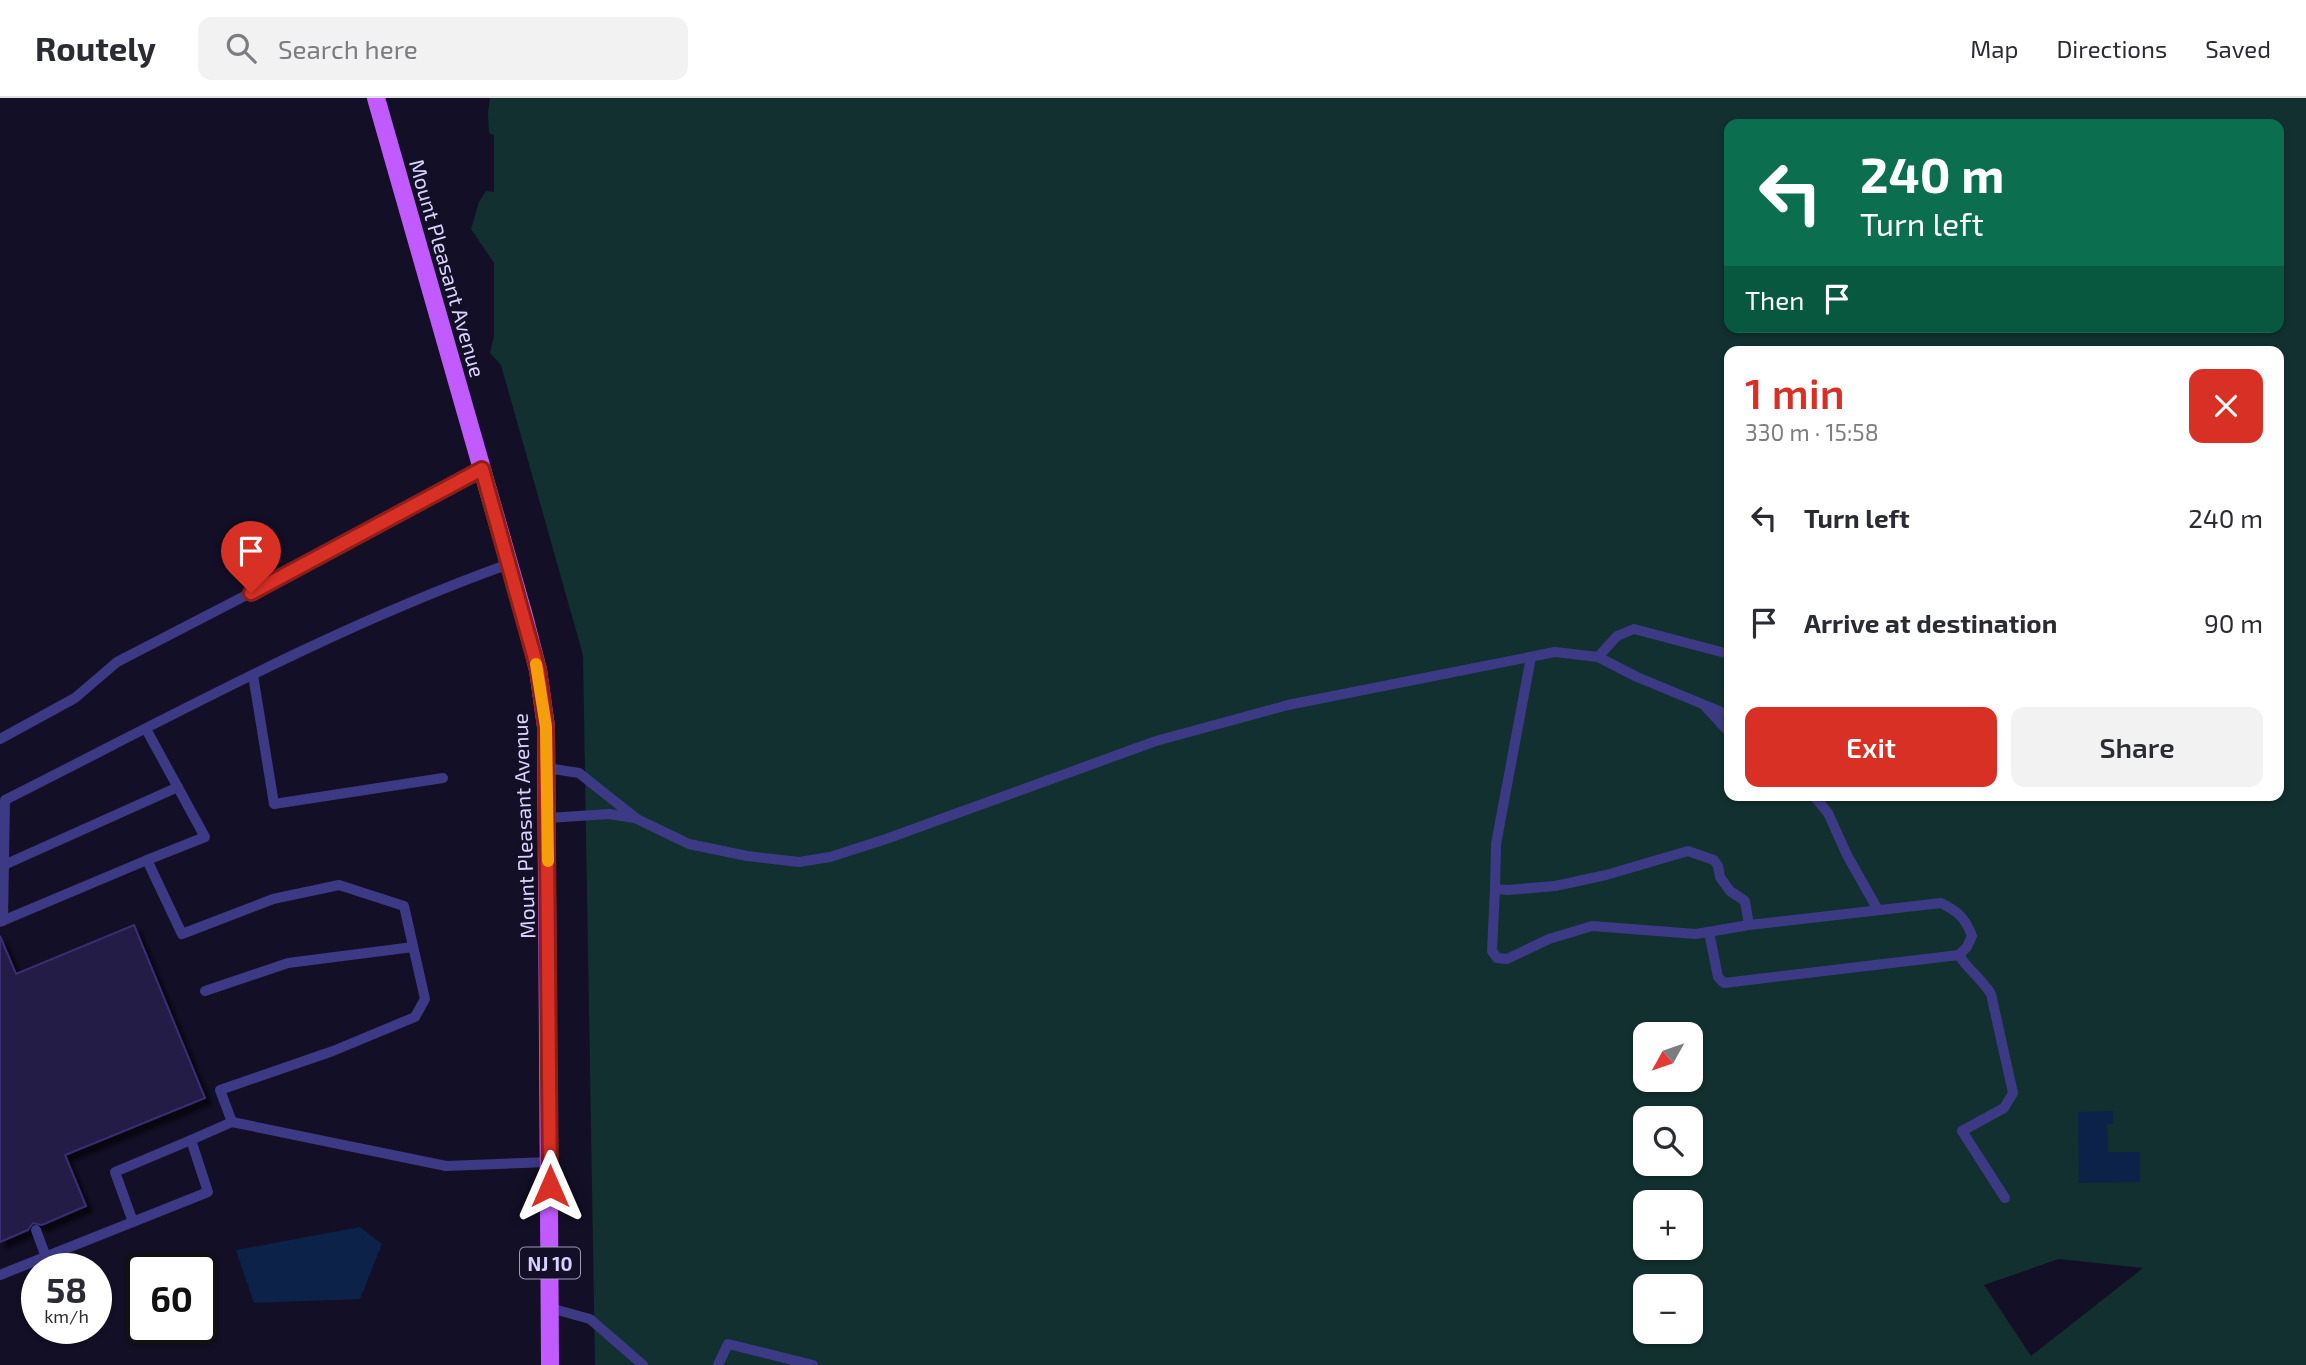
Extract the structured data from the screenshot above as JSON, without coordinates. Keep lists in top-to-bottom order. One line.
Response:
{"streets":{"main road":["Mount Pleasant Avenue","NJ 10"]},"north":"bottom left","page":{"header":"Routely","search":"Search here","nav":["Map","Directions","Saved"],"turn":["240 m","Turn left"],"then":"Then","heading":["1 min","330 m · 15:58"],"list":[{"name":"Turn left","value":"240 m"},{"name":"Arrive at destination","value":"90 m"}],"buttons":["Exit","Share"],"map_buttons":["+","−"],"speed":"58 km/h","limit":"60"}}
